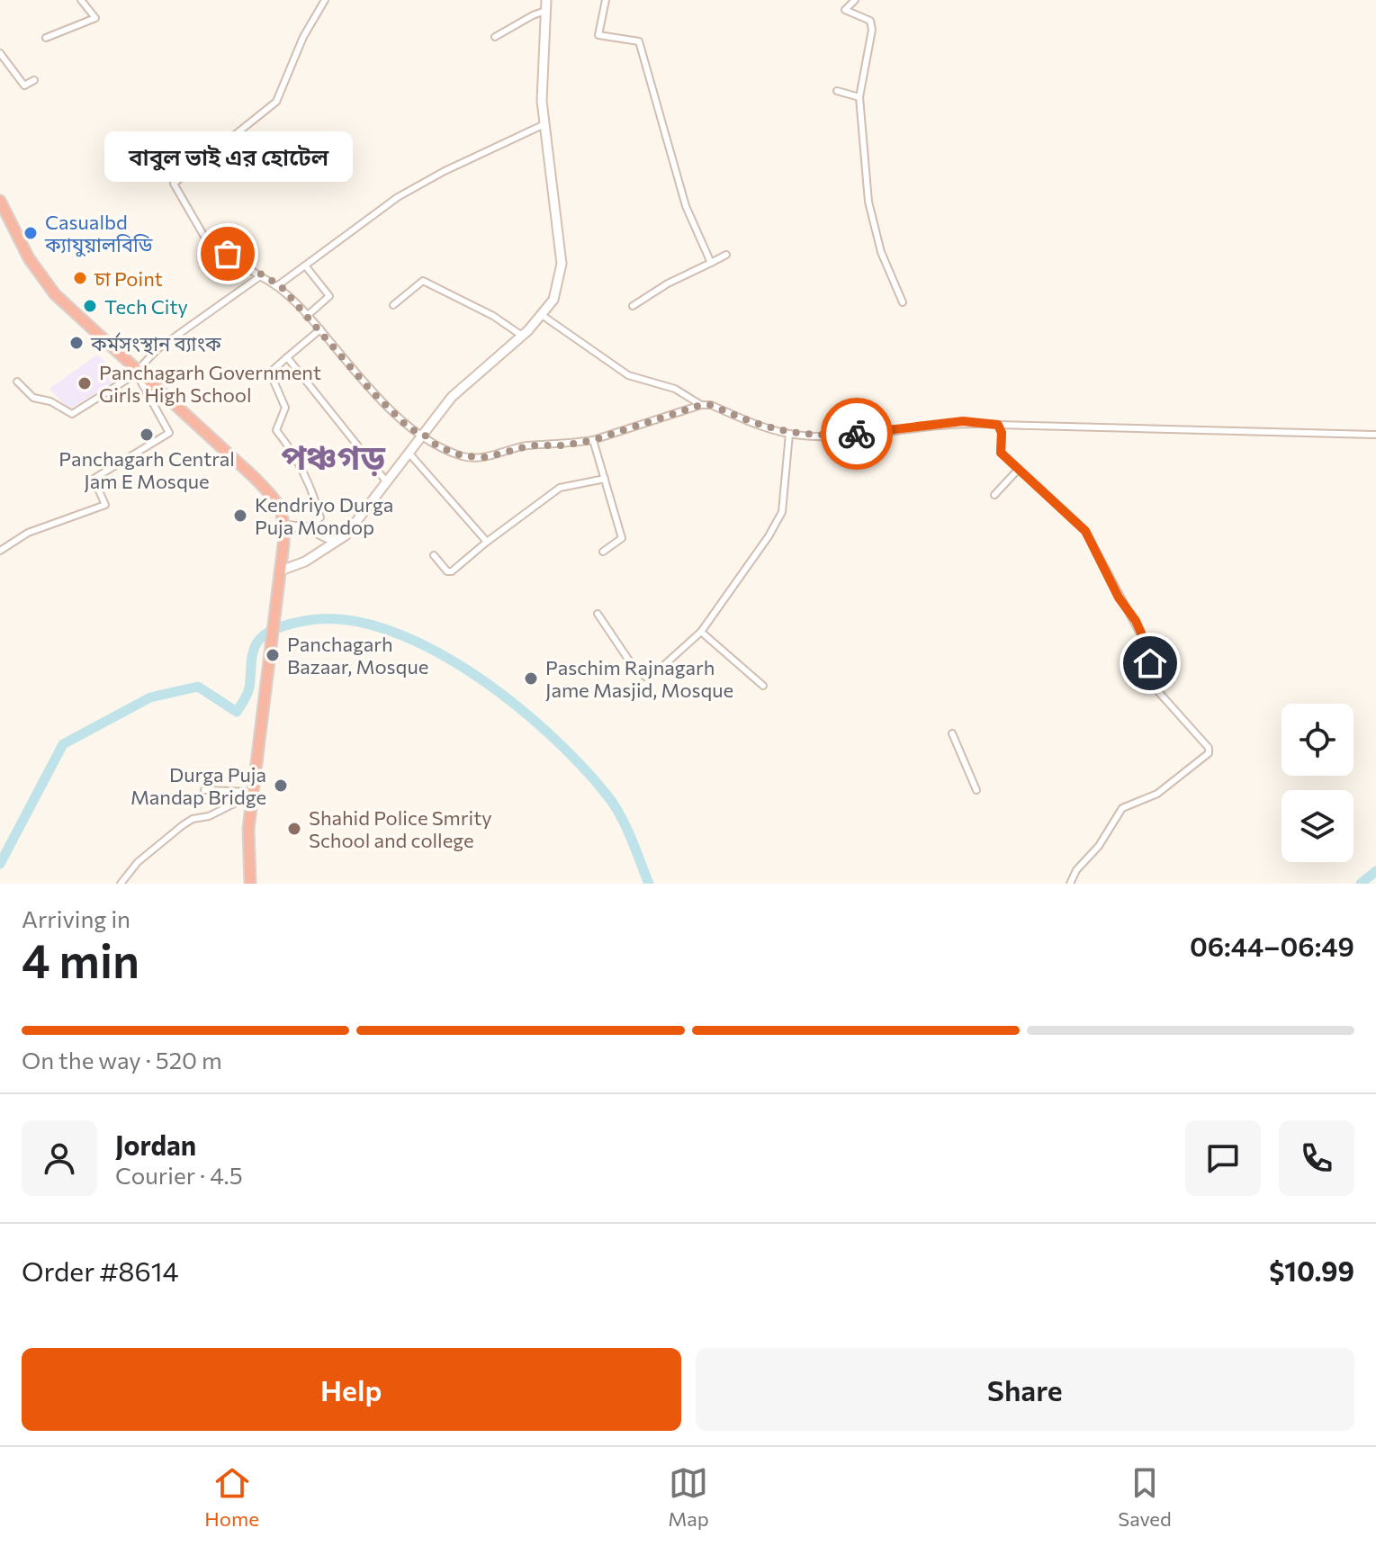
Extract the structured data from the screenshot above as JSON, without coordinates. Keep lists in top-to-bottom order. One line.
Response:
{"districts":["পঞ্চগড়"],"places":["Casualbd ক্যাযুয়ালবিডি","বাবুল ভাই এর হোটেল","চা Point","Tech City","কর্মসংস্থান ব্যাংক","Panchagarh Government Girls High School","Panchagarh Central Jam E Mosque","Kendriyo Durga Puja Mondop","Panchagarh Bazaar, Mosque","Paschim Rajnagarh Jame Masjid, Mosque","Durga Puja Mandap Bridge","Shahid Police Smrity School and college"],"page":{"bubble":"বাবুল ভাই এর হোটেল","heading":["4 min","Arriving in","06:44–06:49"],"panel":["Jordan","Courier · 4.5","Order #8614","$10.99"],"bar":"On the way · 520 m","buttons":["Help","Share"],"tabs":["Home","Map","Saved"]}}
